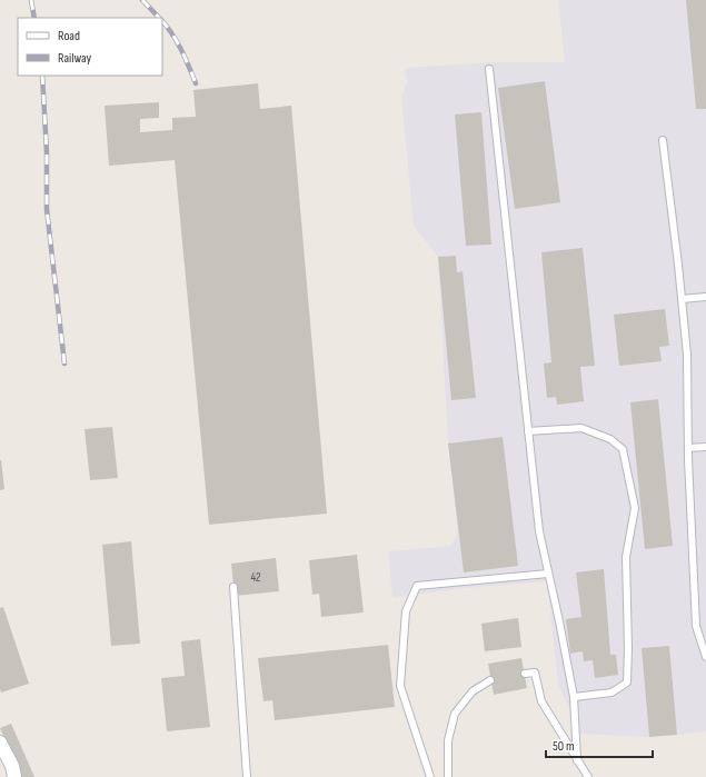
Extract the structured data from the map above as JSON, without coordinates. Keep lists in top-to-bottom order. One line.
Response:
{"house_numbers":["42"],"legend":["Road","Railway"],"scale_bar":"50 m"}
